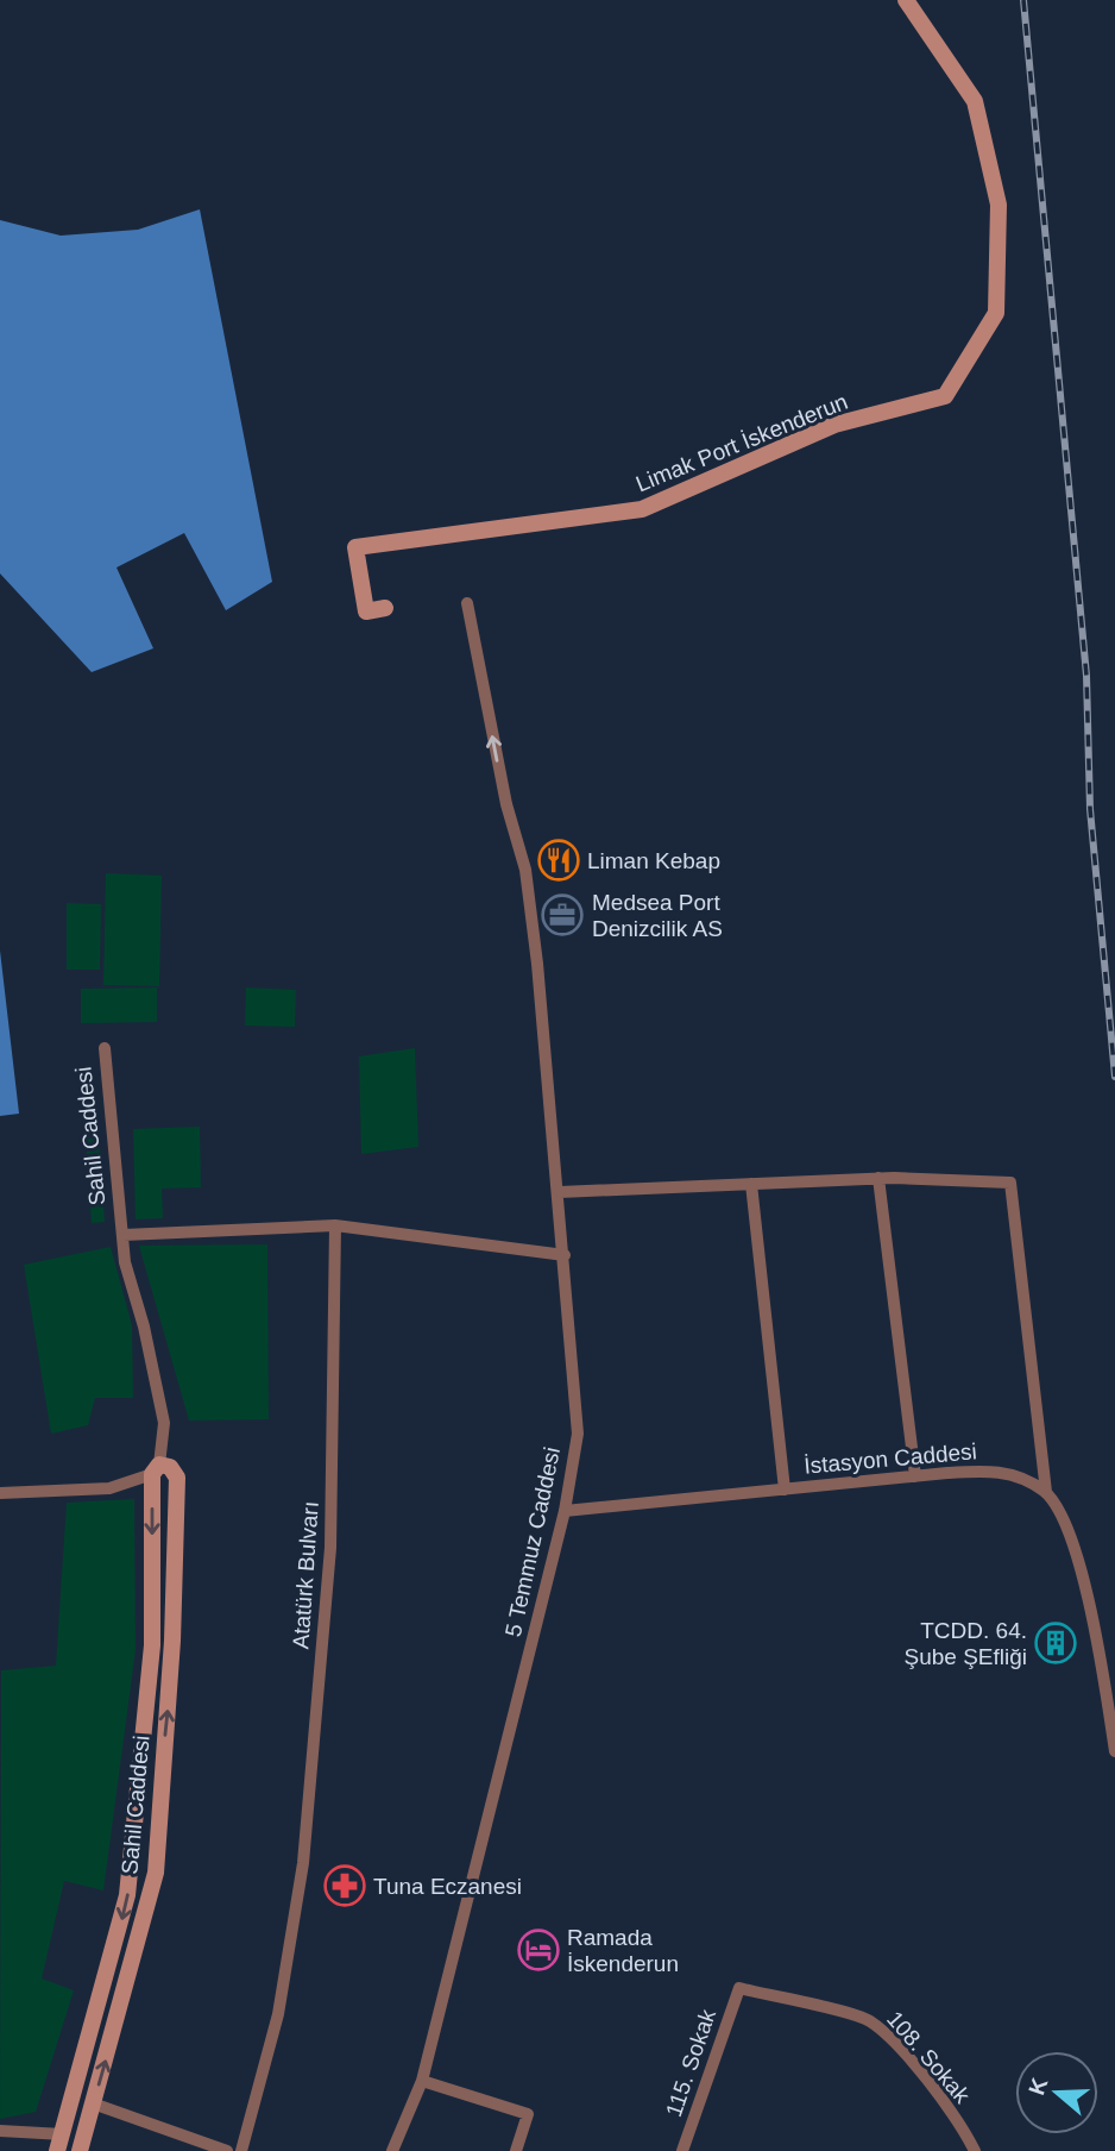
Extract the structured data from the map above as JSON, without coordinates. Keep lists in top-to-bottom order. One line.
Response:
{"streets":{"street":["Limak Port İskenderun","Sahil Caddesi","İstasyon Caddesi","5 Temmuz Caddesi","Atatürk Bulvarı","108. Sokak","115. Sokak"]},"crossings":[["İstasyon Caddesi","5 Temmuz Caddesi"],["108. Sokak","115. Sokak"]],"one_way":["5 Temmuz Caddesi"],"places":{"restaurant":["Liman Kebap"],"office":["Medsea Port Denizcilik AS"],"building":["TCDD. 64. Şube ŞEfliği"],"pharmacy":["Tuna Eczanesi"],"hotel":["Ramada İskenderun"]},"north":"left"}
